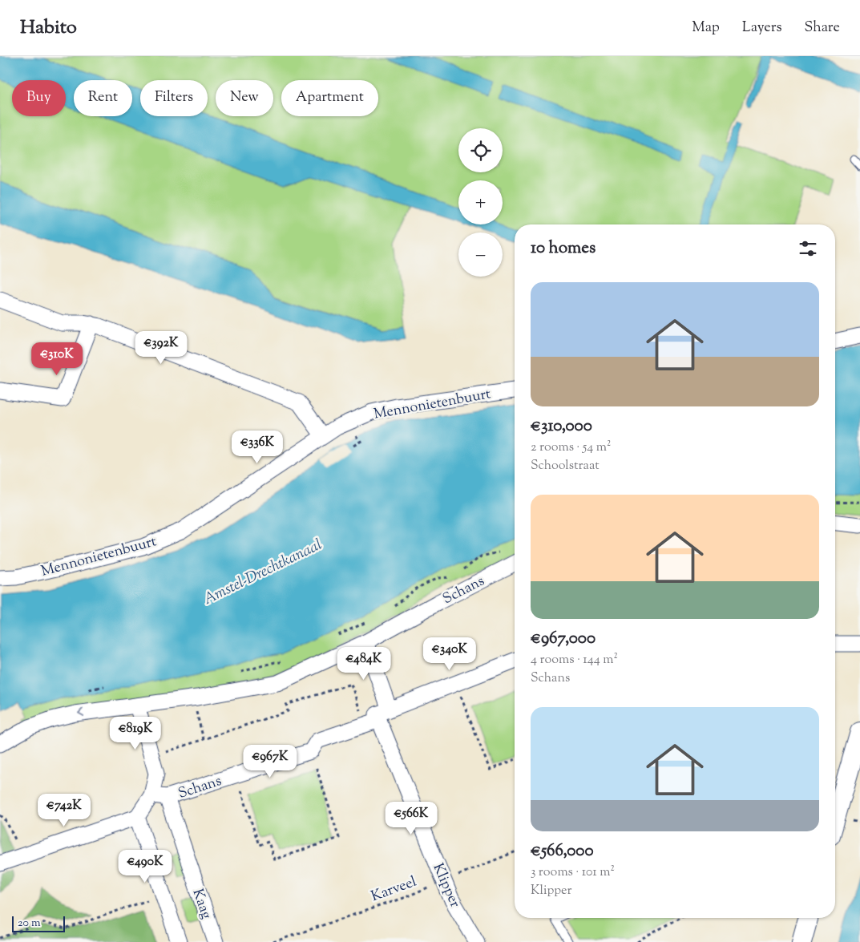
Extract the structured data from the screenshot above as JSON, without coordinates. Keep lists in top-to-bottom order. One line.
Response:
{"streets":{"street":["Mennonietenbuurt","Schans","Klipper","Kaag"],"path":["Karveel"]},"crossings":[["Schans","Klipper"],["Schans","Kaag"],["Klipper","Karveel"]],"water":["Amstel-Drechtkanaal"],"scale_bar":"20 m","page":{"header":"Habito","nav":["Map","Layers","Share"],"chip":["Buy","Rent","Filters","New","Apartment"],"map_buttons":["+","−"],"heading":"10 homes","list":[{"name":"€310,000","note":"2 rooms · 54 m² · Schoolstraat"},{"name":"€967,000","note":"4 rooms · 144 m² · Schans"},{"name":"€566,000","note":"3 rooms · 101 m² · Klipper"}],"price":["€392K","€310K","€336K","€340K","€484K","€819K","€967K","€742K","€566K","€490K"],"scale":"20 m"}}
